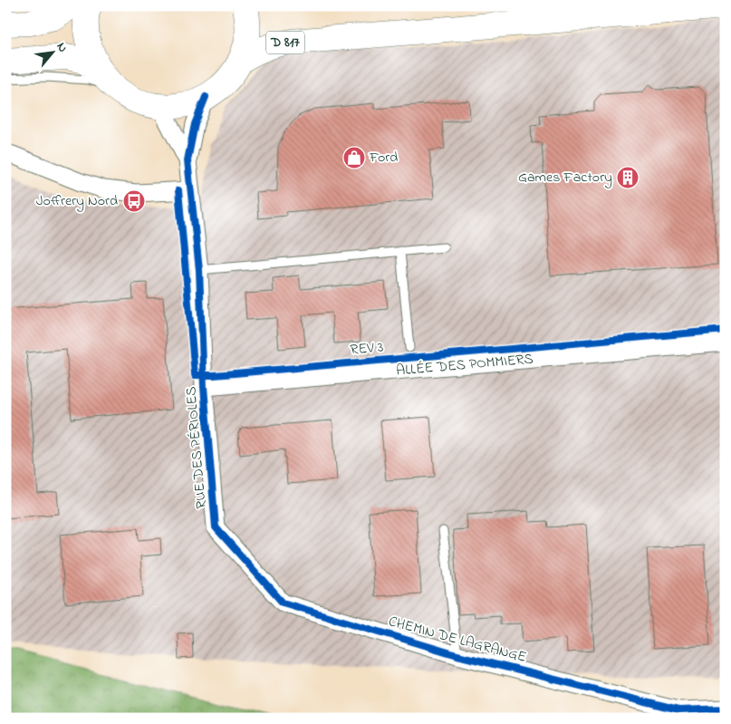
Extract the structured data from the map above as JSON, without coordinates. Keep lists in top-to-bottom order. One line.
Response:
{"streets":{"main road":["D 817"],"street":["ALLÉE DES POMMIERS","RUE DES PÉRIOLES","CHEMIN DE LAGRANGE"],"cycle path":["REV 3"]},"crossings":[["ALLÉE DES POMMIERS","RUE DES PÉRIOLES"],["RUE DES PÉRIOLES","CHEMIN DE LAGRANGE"]],"places":{"shop":["Ford"],"building":["Games Factory"],"bus stop":["Joffrery Nord"]},"north":"top right"}
